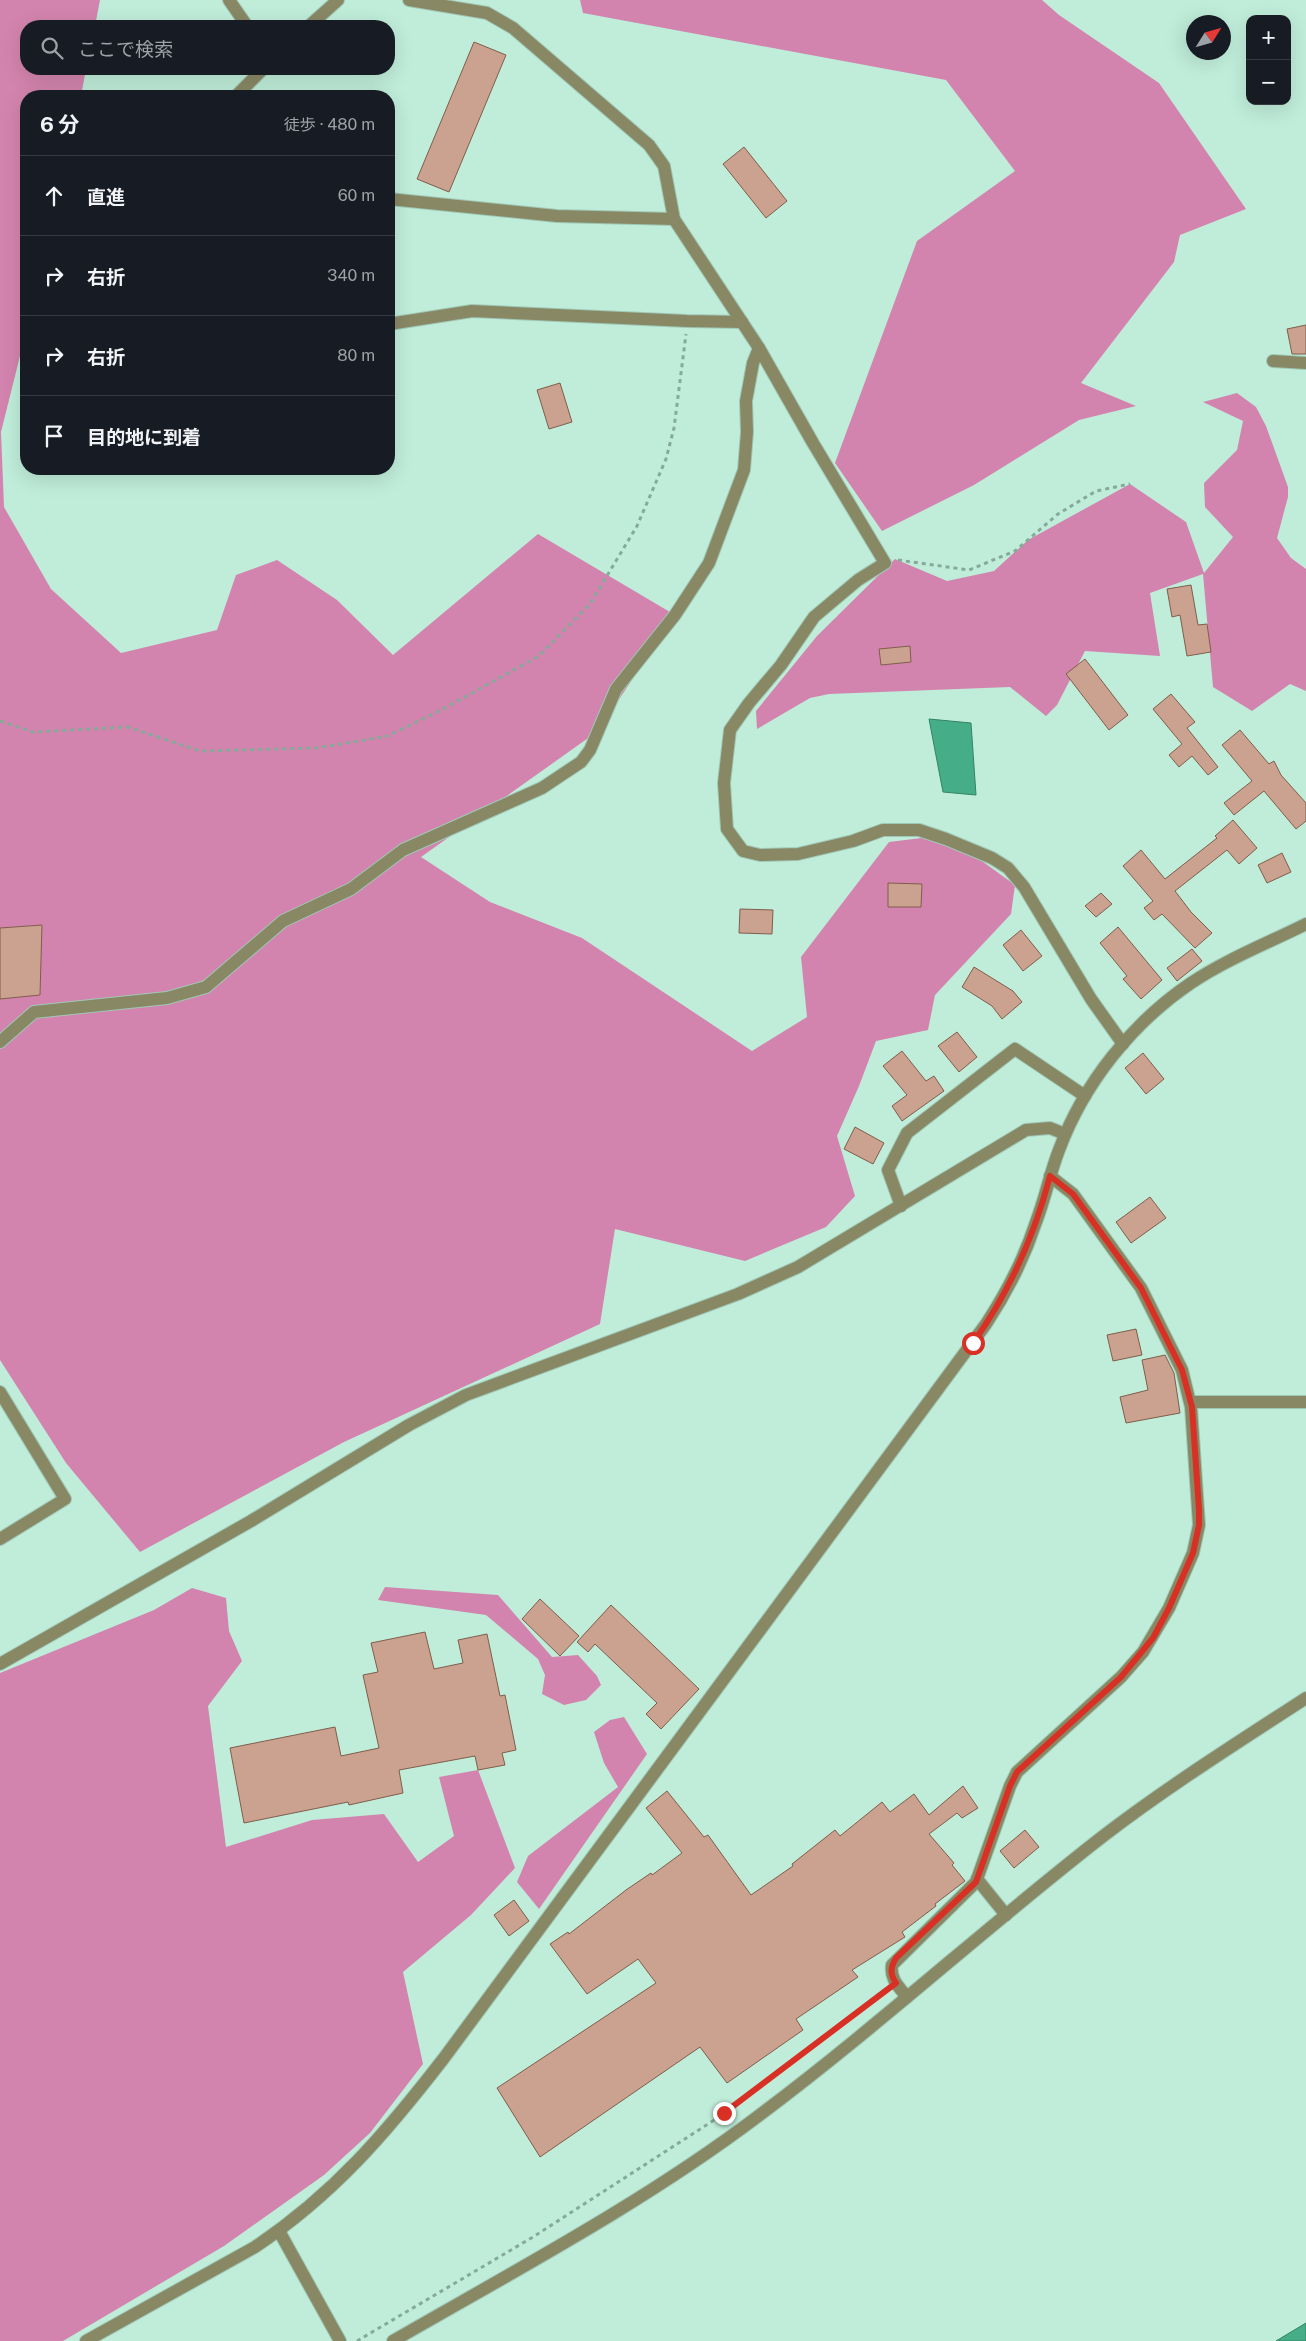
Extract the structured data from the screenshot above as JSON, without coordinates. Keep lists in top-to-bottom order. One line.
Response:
{"north":"top right","page":{"map_buttons":["+","−"],"search":"ここで検索","heading":["6 分","徒歩 · 480 m"],"list":[["直進","60 m"],["右折","340 m"],["右折","80 m"],"目的地に到着"]}}
